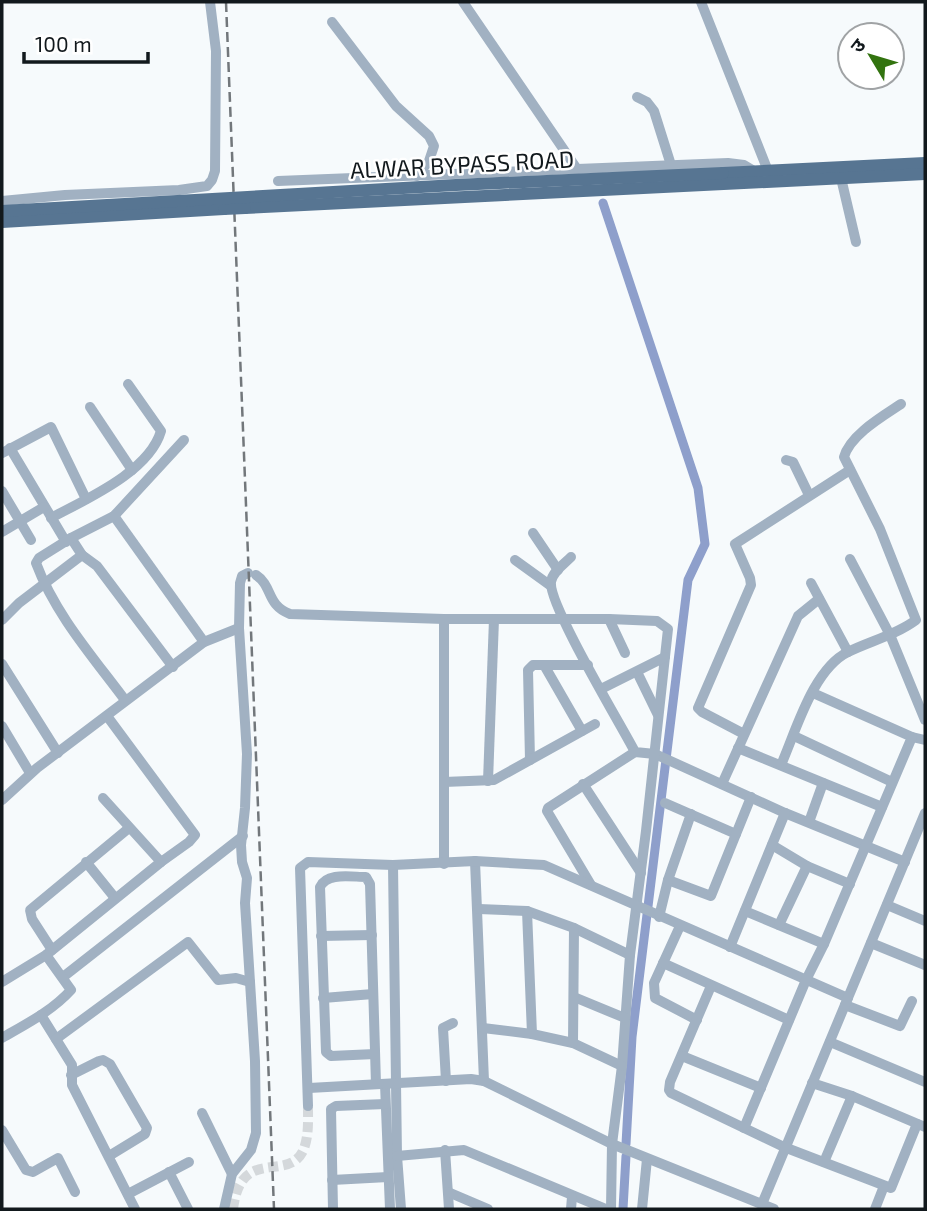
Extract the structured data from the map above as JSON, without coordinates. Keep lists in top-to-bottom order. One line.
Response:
{"streets":{"main road":["ALWAR BYPASS ROAD"]},"scale_bar":"100 m","north":"top left"}
